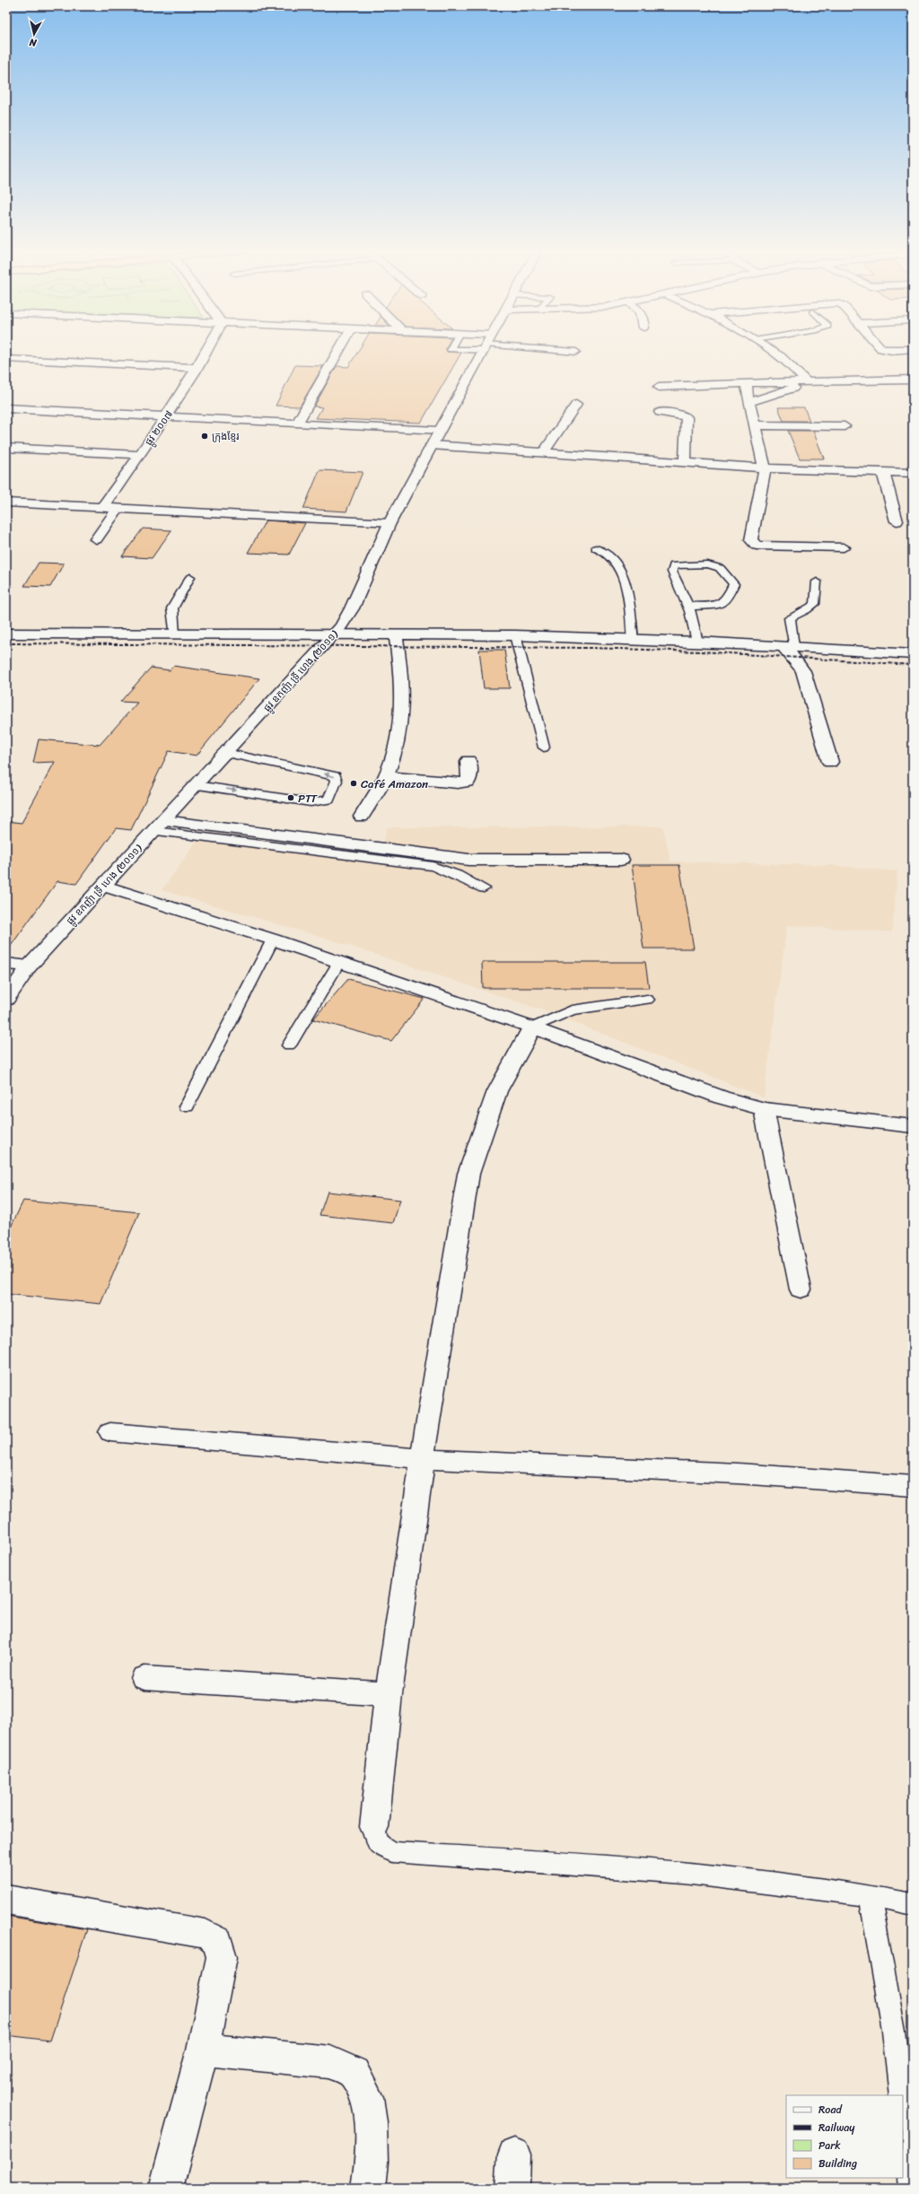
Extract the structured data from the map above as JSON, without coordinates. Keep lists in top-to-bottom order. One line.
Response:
{"streets":{"street":["ផ្លូវ ២០០៧","ផ្លូវ ឧកញ៉ា ទ្រី ហេង (២០១១)"]},"places":["ក្រុងខ្មែរ","Café Amazon","PTT"],"legend":["Road","Railway","Park","Building"],"north":"bottom"}
